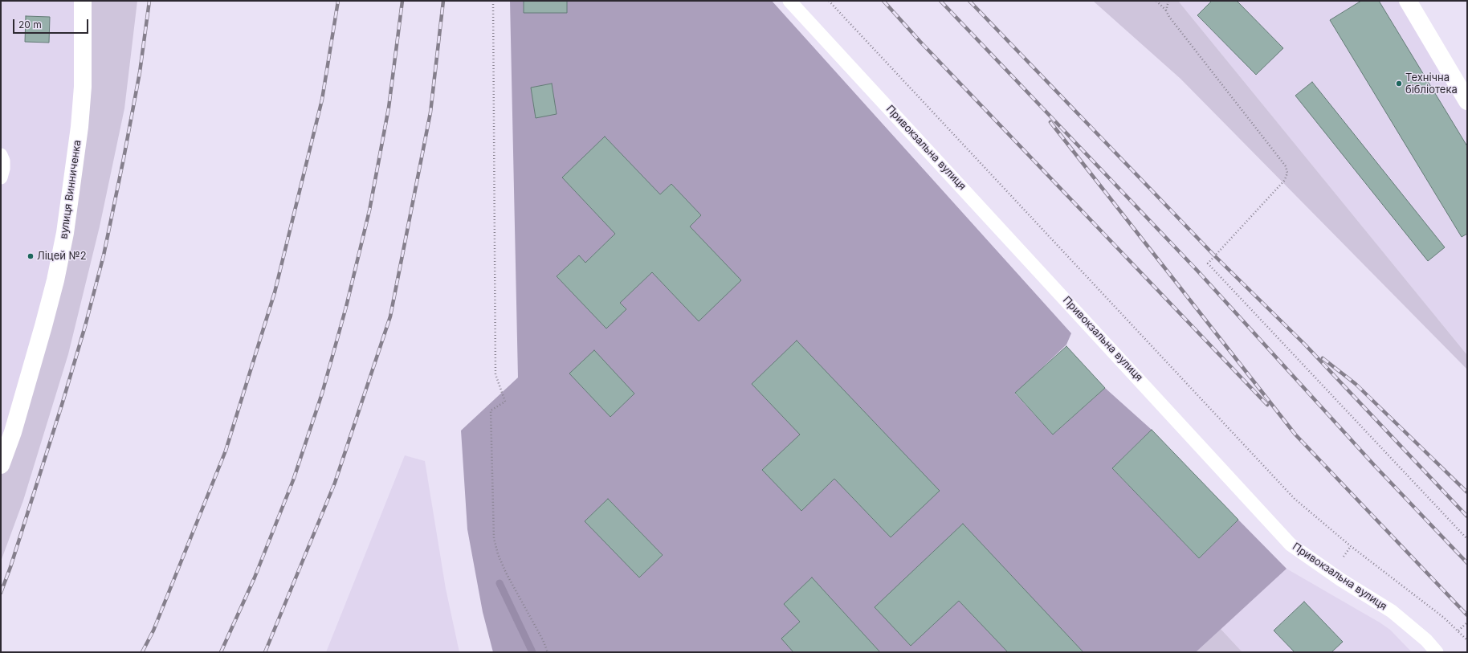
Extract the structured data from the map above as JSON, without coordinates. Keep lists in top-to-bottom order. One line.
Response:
{"streets":{"street":["вулиця Винниченка"],"lane":["Привокзальна вулиця"]},"places":["Технічна бібліотека","Ліцей №2"],"scale_bar":"20 m"}
